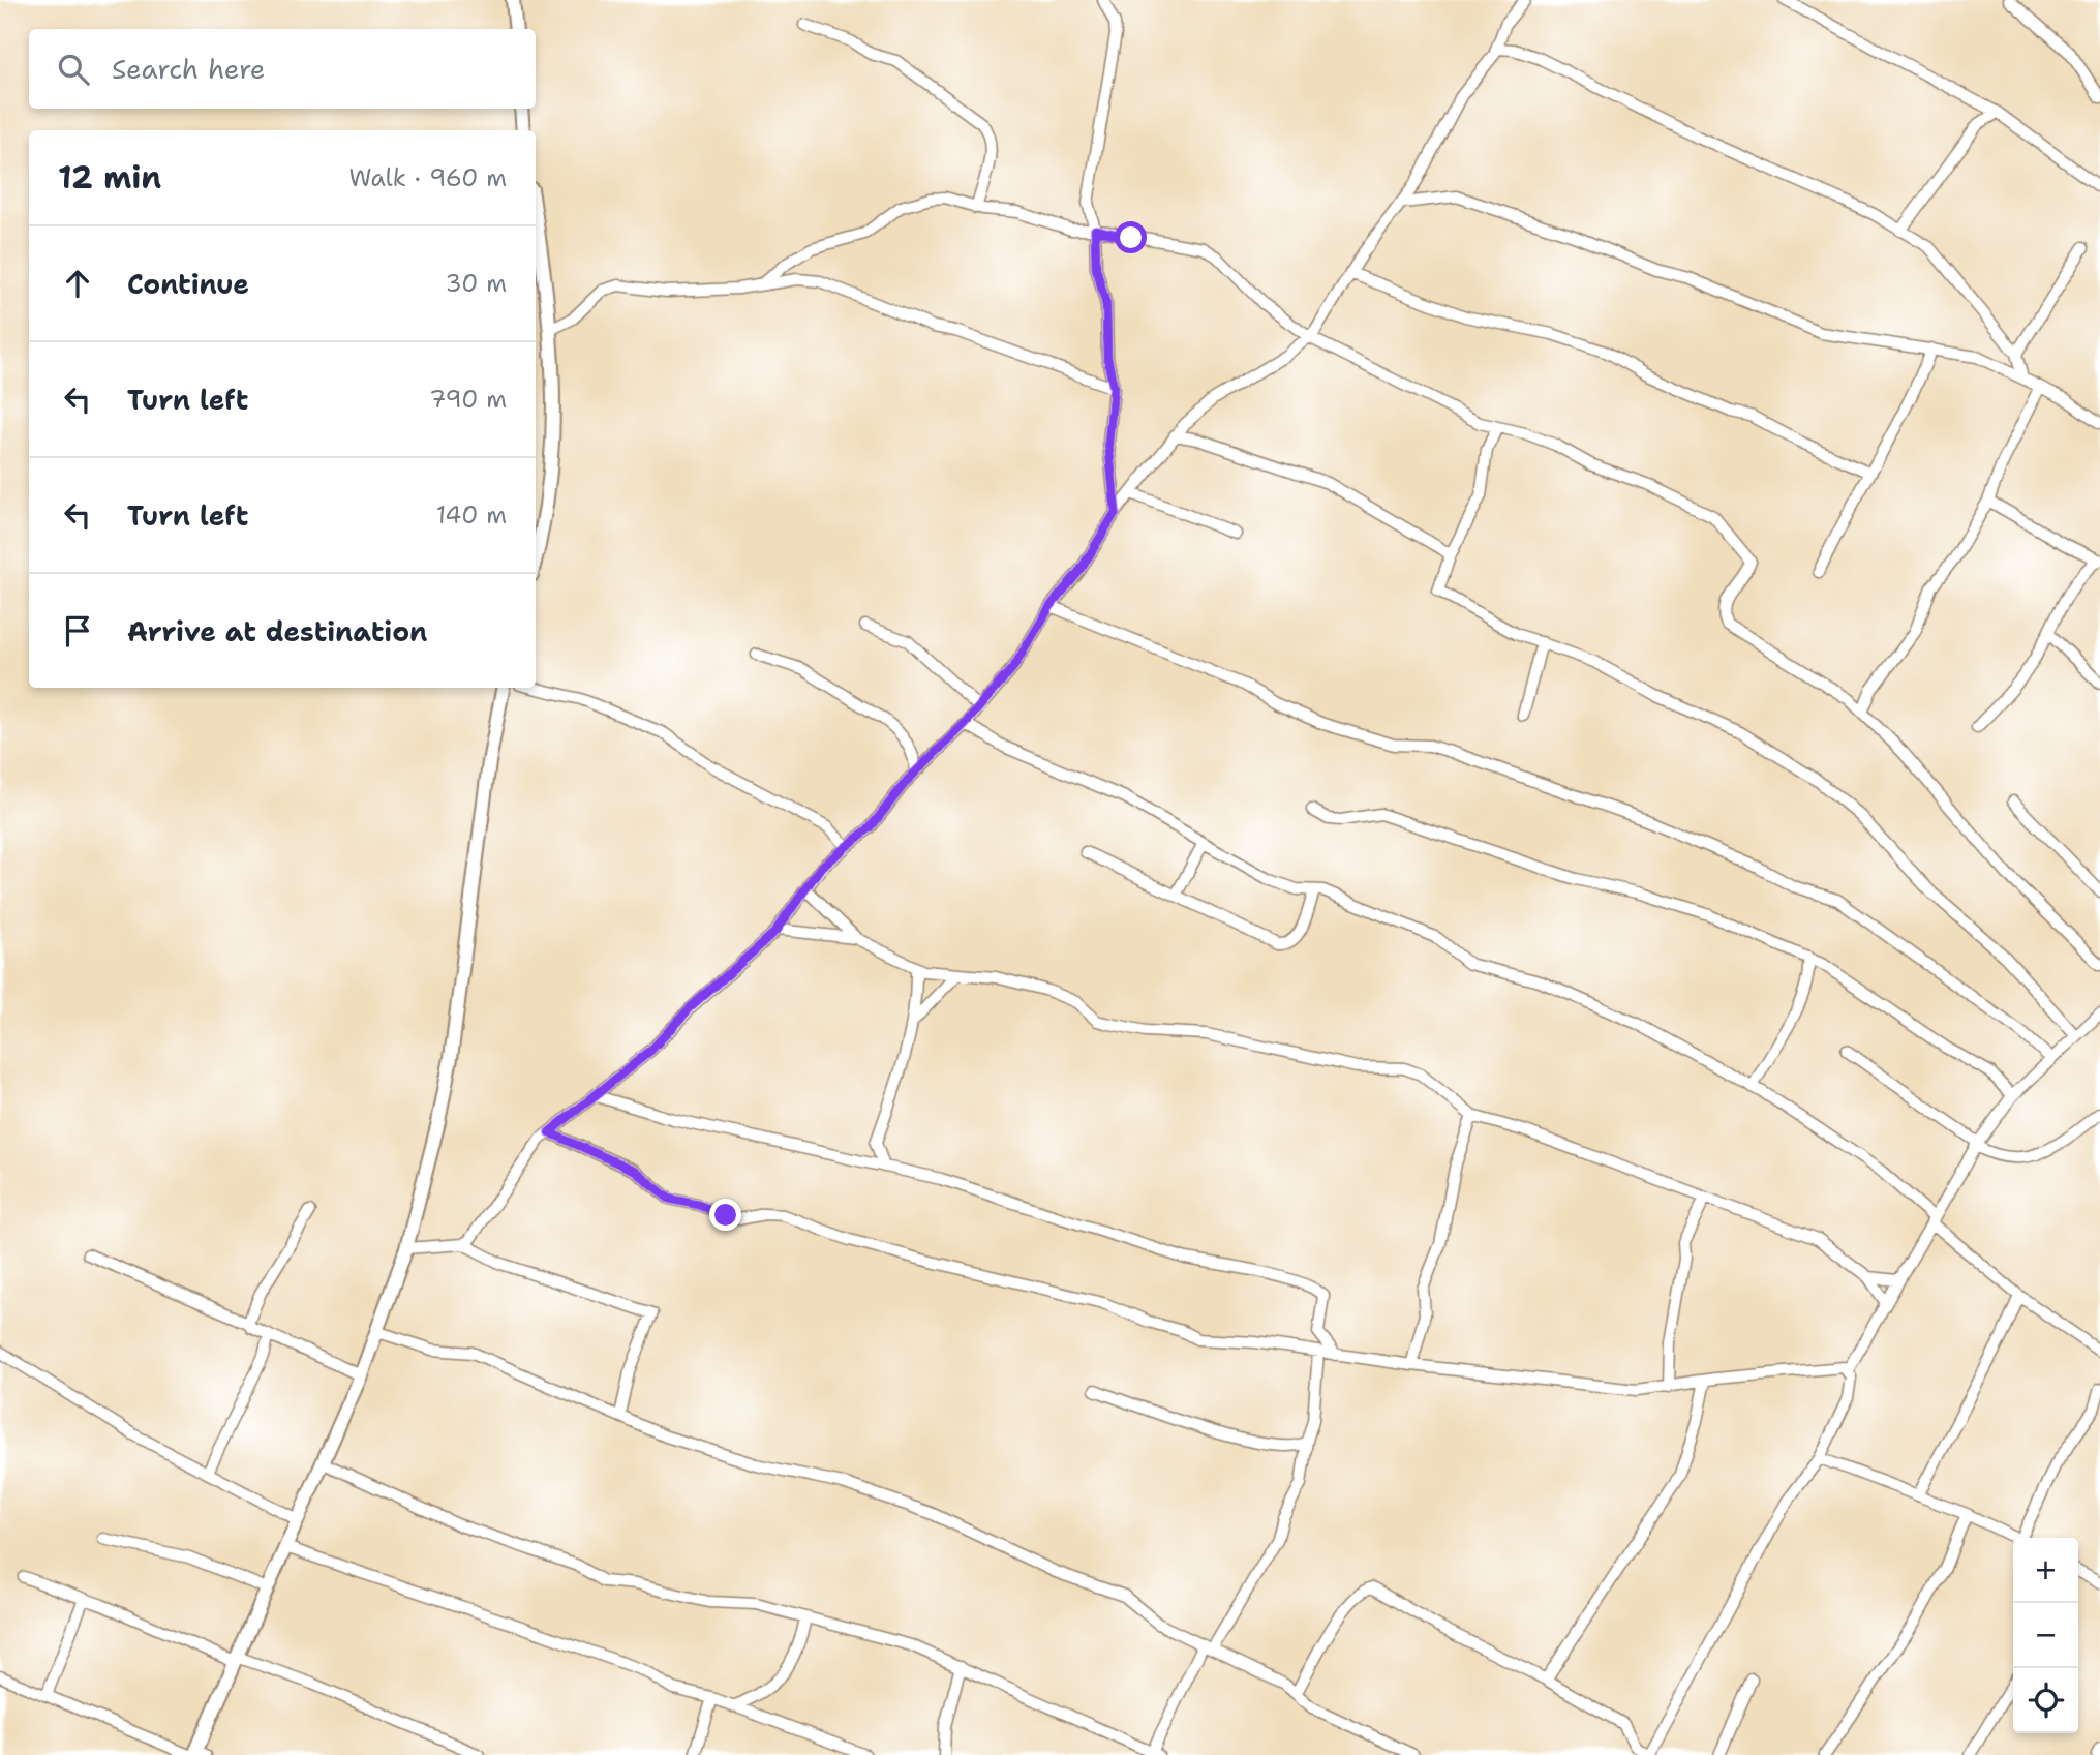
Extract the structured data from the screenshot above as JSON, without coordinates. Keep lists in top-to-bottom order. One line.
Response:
{"page":{"search":"Search here","heading":["12 min","Walk · 960 m"],"list":[["Continue","30 m"],["Turn left","790 m"],["Turn left","140 m"],"Arrive at destination"],"map_buttons":["+","−"]}}
